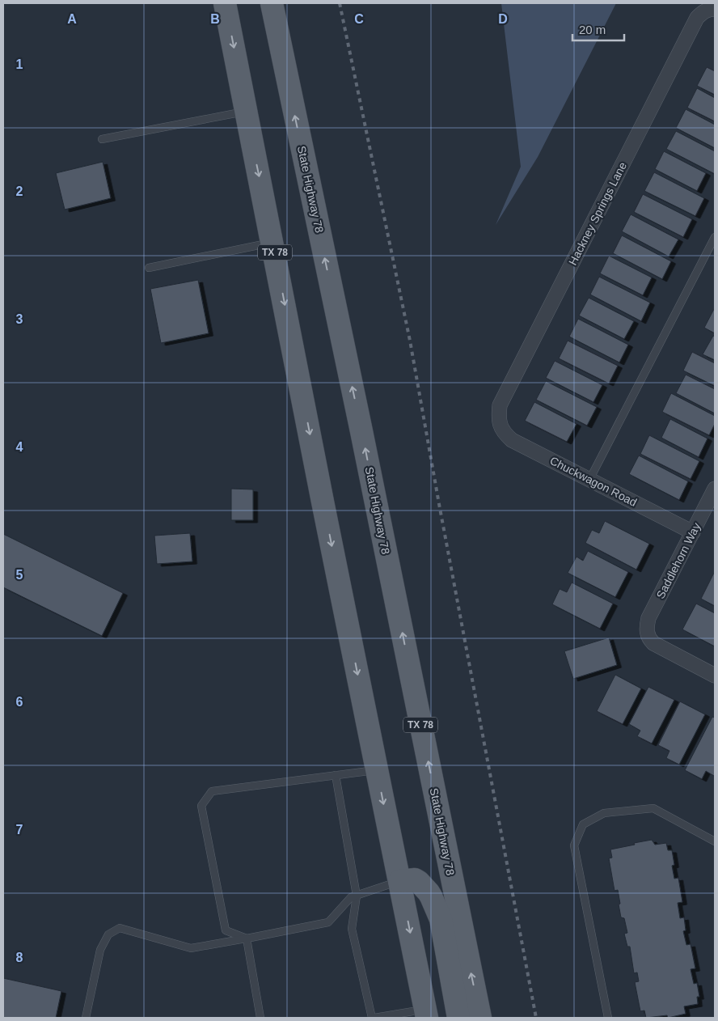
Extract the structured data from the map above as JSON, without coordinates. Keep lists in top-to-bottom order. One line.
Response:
{"streets":{"main road":["State Highway 78","TX 78"],"street":["Hackney Springs Lane","Chuckwagon Road","Saddlehorn Way"]},"crossings":[["Hackney Springs Lane","Chuckwagon Road"],["Chuckwagon Road","Saddlehorn Way"]],"scale_bar":"20 m","grid":{"columns":["A","B","C","D"],"rows":["1","2","3","4","5","6","7","8"]}}
